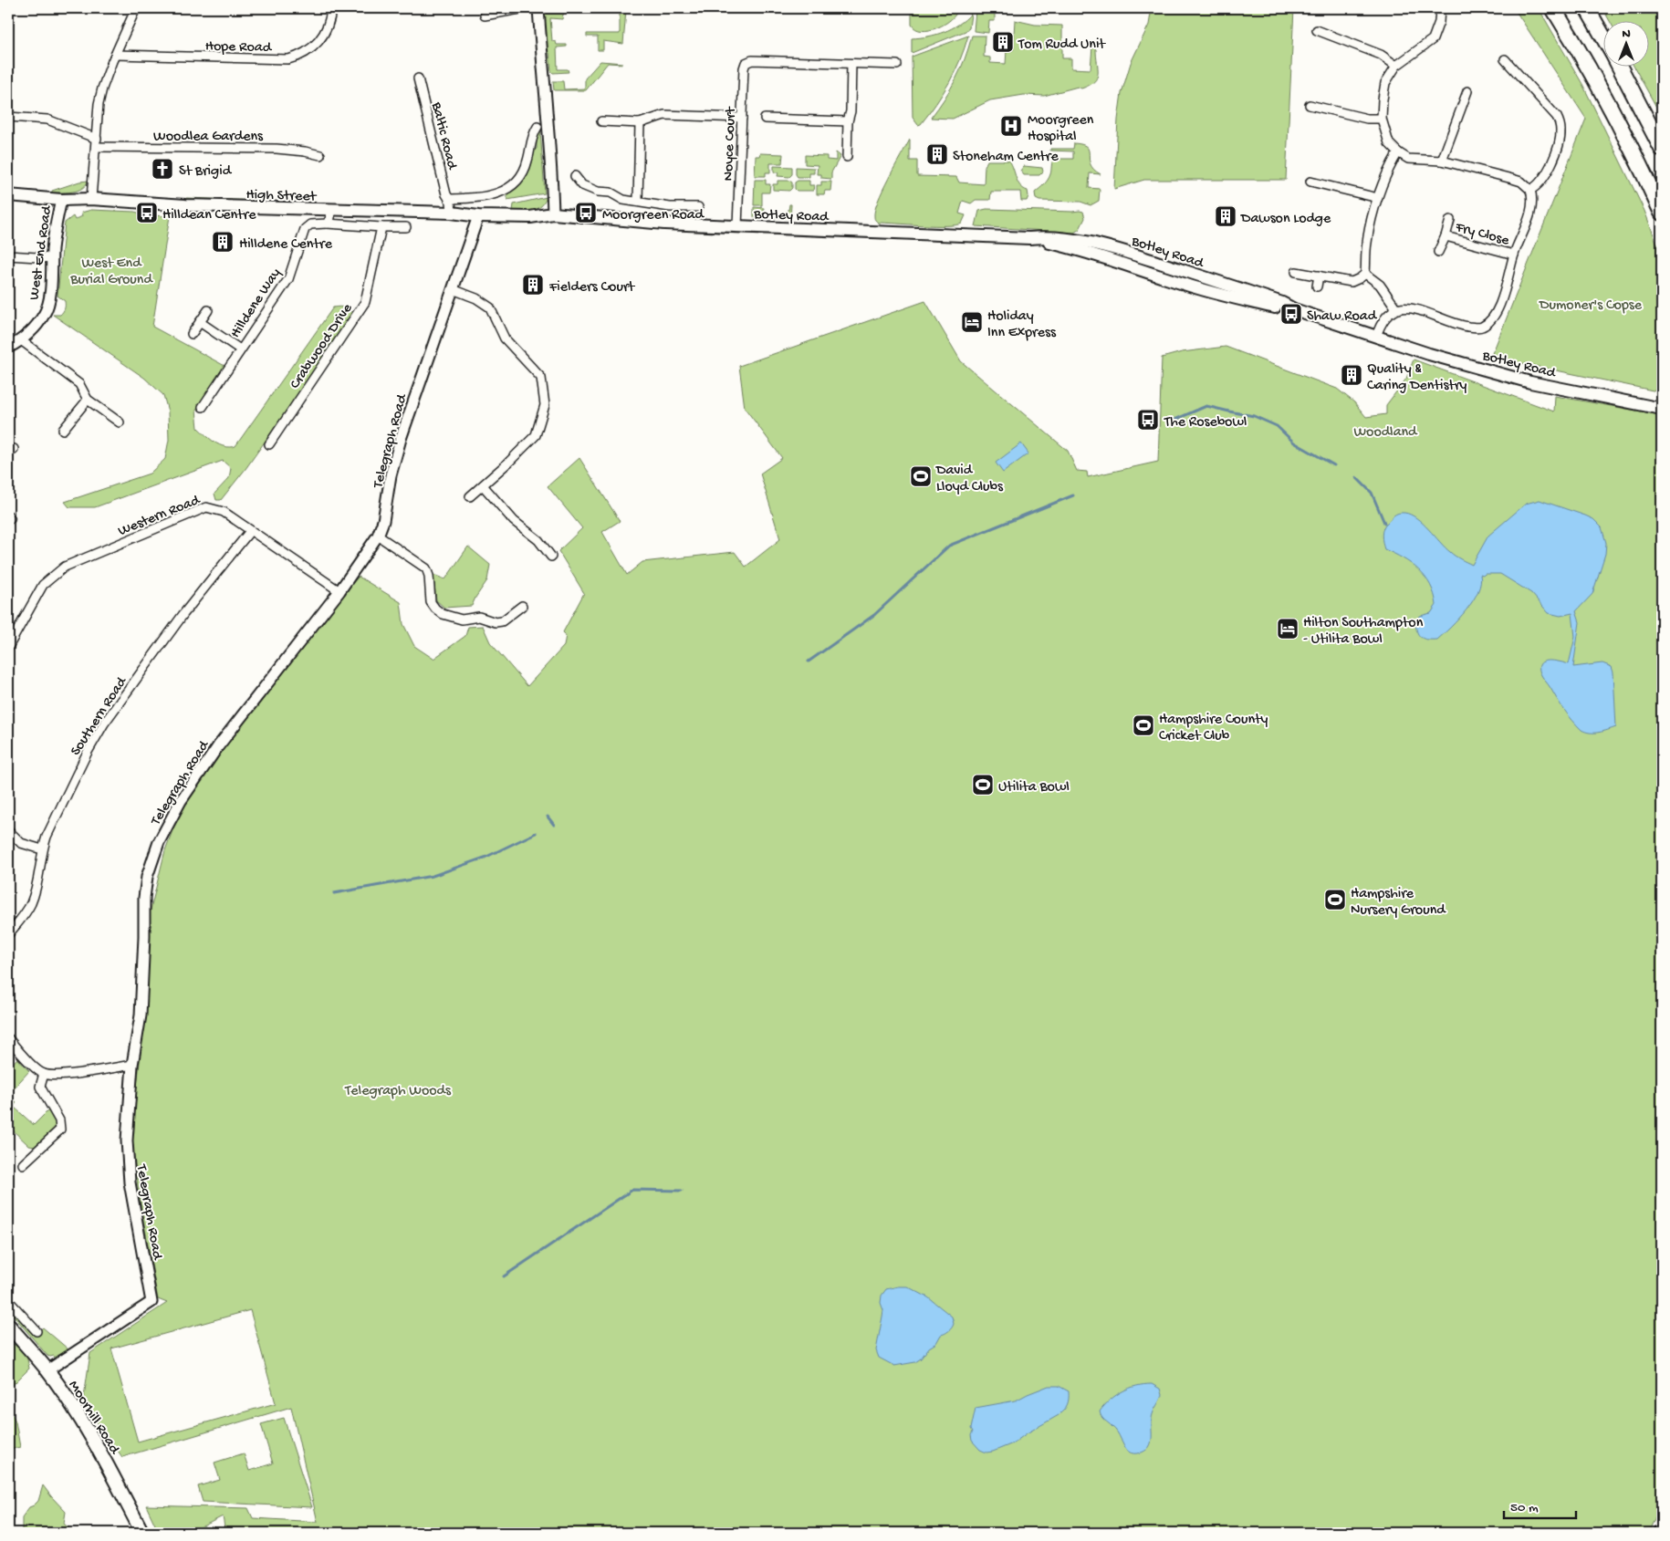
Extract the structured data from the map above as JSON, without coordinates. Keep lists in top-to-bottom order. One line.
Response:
{"streets":{"main road":["High Street","Botley Road","Moorhill Road"],"street":["Hope Road","Woodlea Gardens","Baltic Road","Noyce Court","Fry Close","West End Road","Hilldene Way","Crabwood Drive","Telegraph Road","Western Road","Southern Road"]},"crossings":[["Baltic Road","High Street"],["Noyce Court","Botley Road"],["High Street","Botley Road"],["High Street","West End Road"],["High Street","Telegraph Road"],["Telegraph Road","Western Road"],["Telegraph Road","Moorhill Road"],["Western Road","Southern Road"]],"parks":["West End Burial Ground","Dumoner's Copse","Woodland","Telegraph Woods"],"places":{"building":["Tom Rudd Unit","Stoneham Centre","Dawson Lodge","Hilldene Centre","Fielders Court","Quality & Caring Dentistry"],"hospital":["Moorgreen Hospital"],"church":["St Brigid"],"bus stop":["Hilldean Centre","Moorgreen Road","Shaw Road","The Rosebowl"],"hotel":["Holiday Inn Express","Hilton Southampton - Utilita Bowl"],"sports":["David Lloyd Clubs","Hampshire County Cricket Club","Utilita Bowl","Hampshire Nursery Ground"]},"scale_bar":"50 m","north":"top"}
